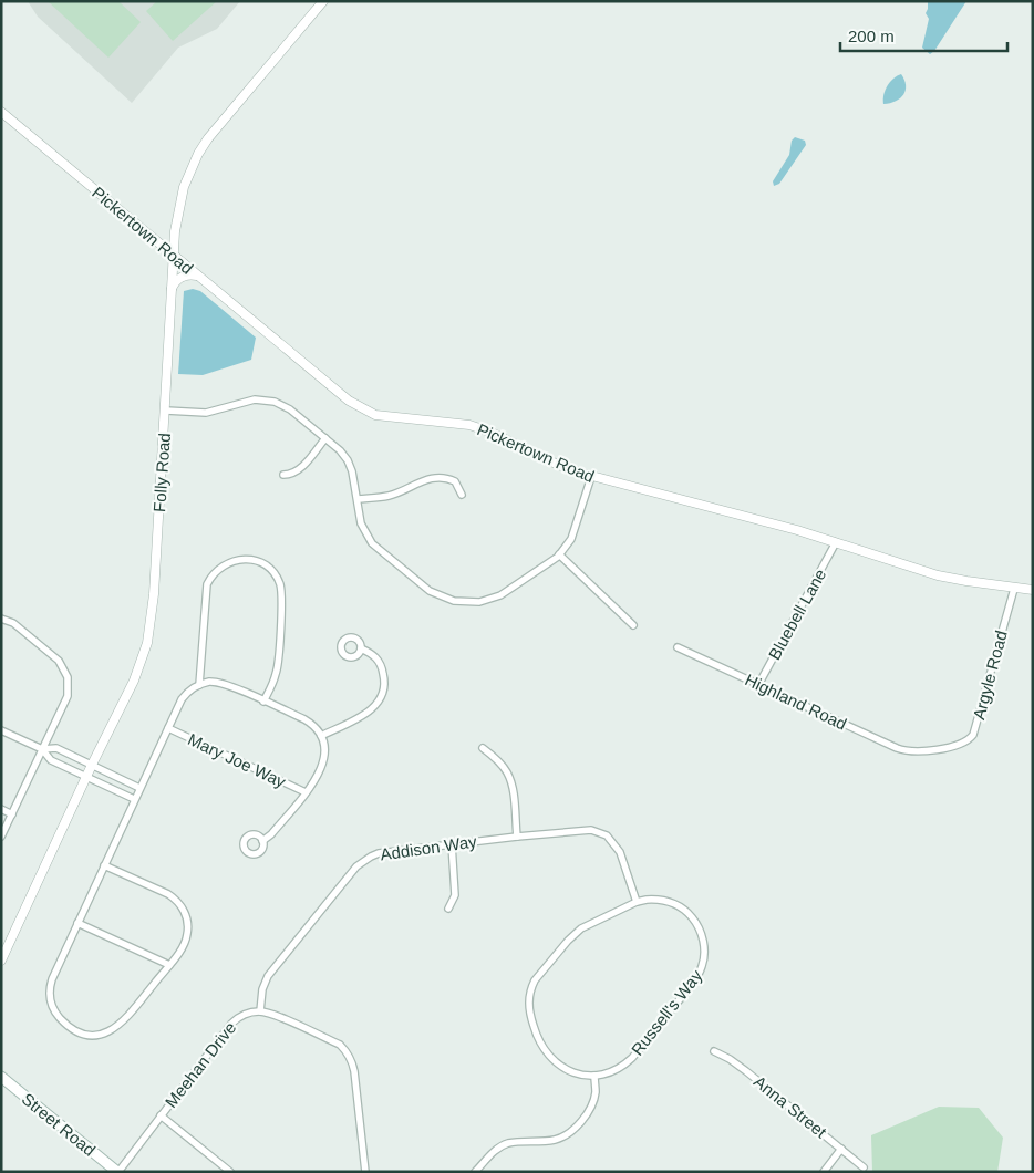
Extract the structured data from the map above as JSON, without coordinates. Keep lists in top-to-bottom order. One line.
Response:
{"streets":{"main road":["Street Road"],"street":["Pickertown Road","Folly Road","Bluebell Lane","Argyle Road","Highland Road","Mary Joe Way","Addison Way","Russell's Way","Meehan Drive","Anna Street"]},"crossings":[["Pickertown Road","Folly Road"],["Pickertown Road","Bluebell Lane"],["Pickertown Road","Argyle Road"],["Bluebell Lane","Highland Road"],["Argyle Road","Highland Road"],["Addison Way","Russell's Way"],["Addison Way","Meehan Drive"],["Meehan Drive","Street Road"]],"scale_bar":"200 m"}
